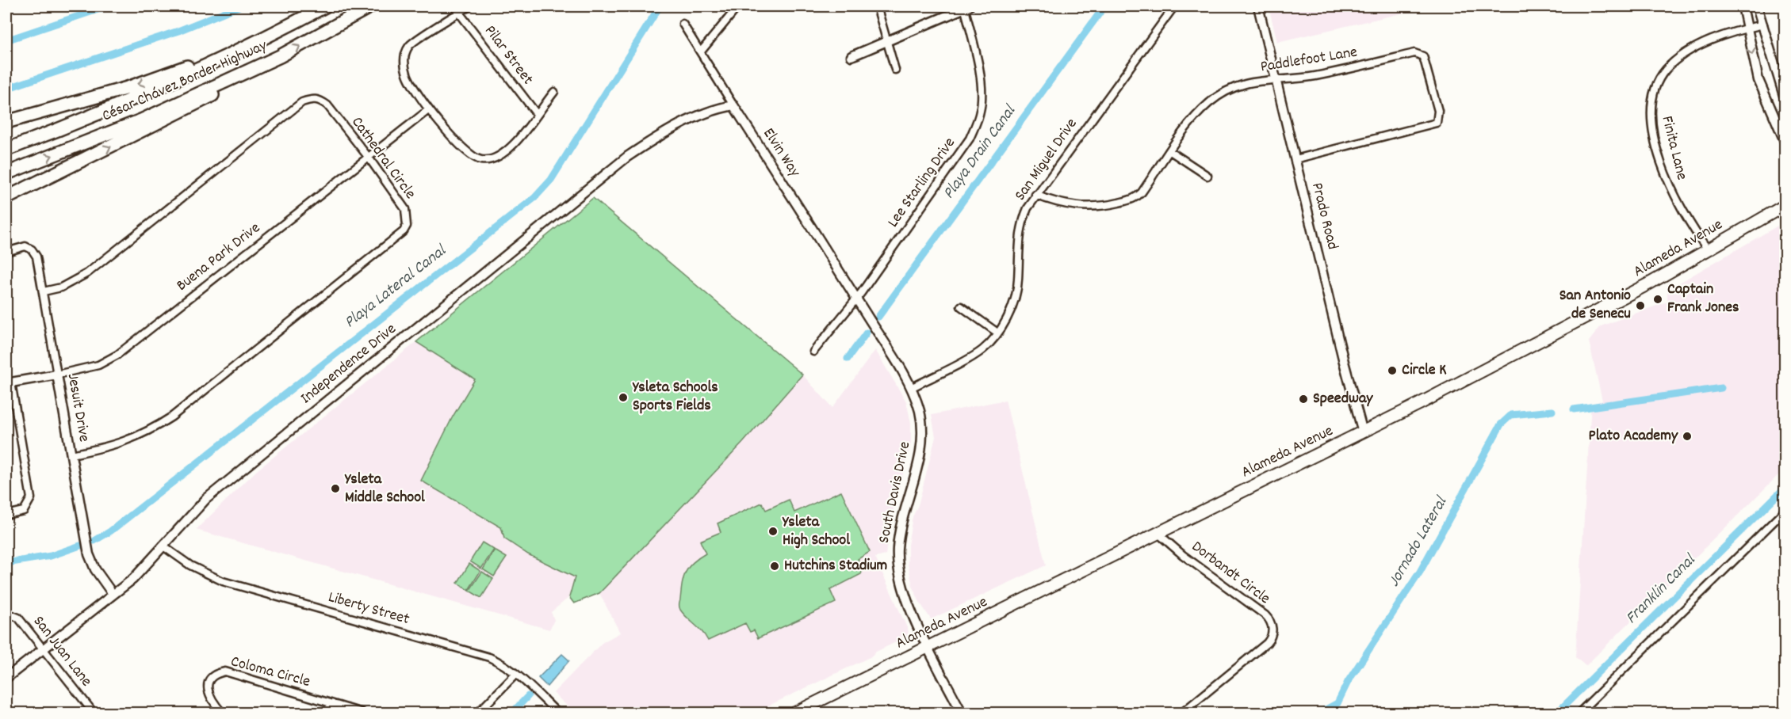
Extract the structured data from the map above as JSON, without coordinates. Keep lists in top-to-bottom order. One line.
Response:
{"streets":{"highway":["César Chávez Border Highway"],"main road":["Alameda Avenue"],"street":["Pilar Street","Paddlefoot Lane","Finita Lane","Elvin Way","Cathedral Circle","San Miguel Drive","Lee Starling Drive","Prado Road","Buena Park Drive","Independence Drive","Jesuit Drive","South Davis Drive","Dorbandt Circle","Liberty Street","San Juan Lane","Coloma Circle"]},"crossings":[["Paddlefoot Lane","San Miguel Drive"],["Paddlefoot Lane","Prado Road"],["Finita Lane","Alameda Avenue"],["Elvin Way","Lee Starling Drive"],["Elvin Way","Independence Drive"],["Elvin Way","South Davis Drive"],["Cathedral Circle","Buena Park Drive"],["Cathedral Circle","Jesuit Drive"],["San Miguel Drive","South Davis Drive"],["Lee Starling Drive","South Davis Drive"],["Prado Road","Alameda Avenue"],["Alameda Avenue","South Davis Drive"],["Alameda Avenue","Dorbandt Circle"],["Buena Park Drive","Jesuit Drive"],["Independence Drive","Jesuit Drive"],["Independence Drive","Liberty Street"],["Independence Drive","San Juan Lane"]],"water":["Playa Drain Canal","Playa Lateral Canal","Jornado Lateral","Franklin Canal"],"places":["Captain Frank Jones","San Antonio de Senecu","Circle K","Ysleta Schools Sports Fields","Speedway","Plato Academy","Ysleta Middle School","Ysleta High School","Hutchins Stadium"]}
